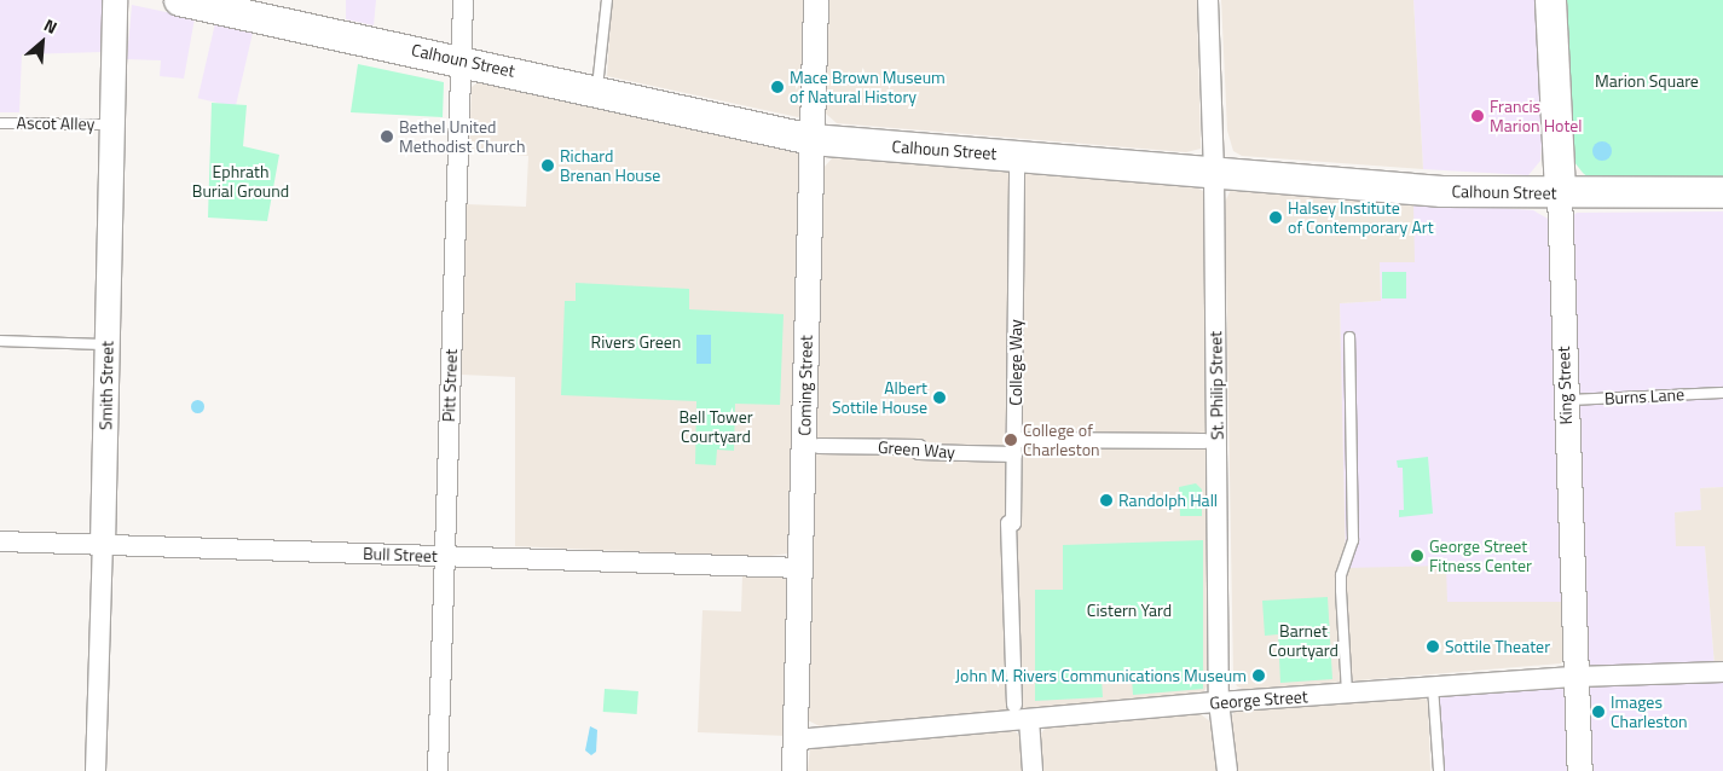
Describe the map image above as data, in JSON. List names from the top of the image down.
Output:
{
  "streets": {
    "main road": ["Calhoun Street", "King Street"],
    "street": [
      "College Way",
      "Smith Street",
      "Pitt Street",
      "Coming Street",
      "St. Philip Street",
      "Green Way",
      "Bull Street",
      "George Street"
    ],
    "lane": ["Ascot Alley", "Burns Lane"]
  },
  "crossings": [
    ["Calhoun Street", "College Way"],
    ["Calhoun Street", "Pitt Street"],
    ["Calhoun Street", "Coming Street"],
    ["Calhoun Street", "St. Philip Street"],
    ["Calhoun Street", "King Street"],
    ["Ascot Alley", "Smith Street"],
    ["College Way", "Green Way"],
    ["Smith Street", "Bull Street"],
    ["Pitt Street", "Bull Street"],
    ["Coming Street", "Bull Street"],
    ["Coming Street", "George Street"],
    ["St. Philip Street", "George Street"],
    ["King Street", "Burns Lane"],
    ["King Street", "George Street"]
  ],
  "parks": [
    "Marion Square",
    "Ephrath Burial Ground",
    "Rivers Green",
    "Bell Tower Courtyard",
    "Cistern Yard",
    "Barnet Courtyard"
  ],
  "places": [
    "Mace Brown Museum of Natural History",
    "Francis Marion Hotel",
    "Bethel United Methodist Church",
    "Richard Brenan House",
    "Halsey Institute of Contemporary Art",
    "Albert Sottile House",
    "College of Charleston",
    "Randolph Hall",
    "George Street Fitness Center",
    "Sottile Theater",
    "John M. Rivers Communications Museum",
    "Images Charleston"
  ],
  "north": "top right"
}
